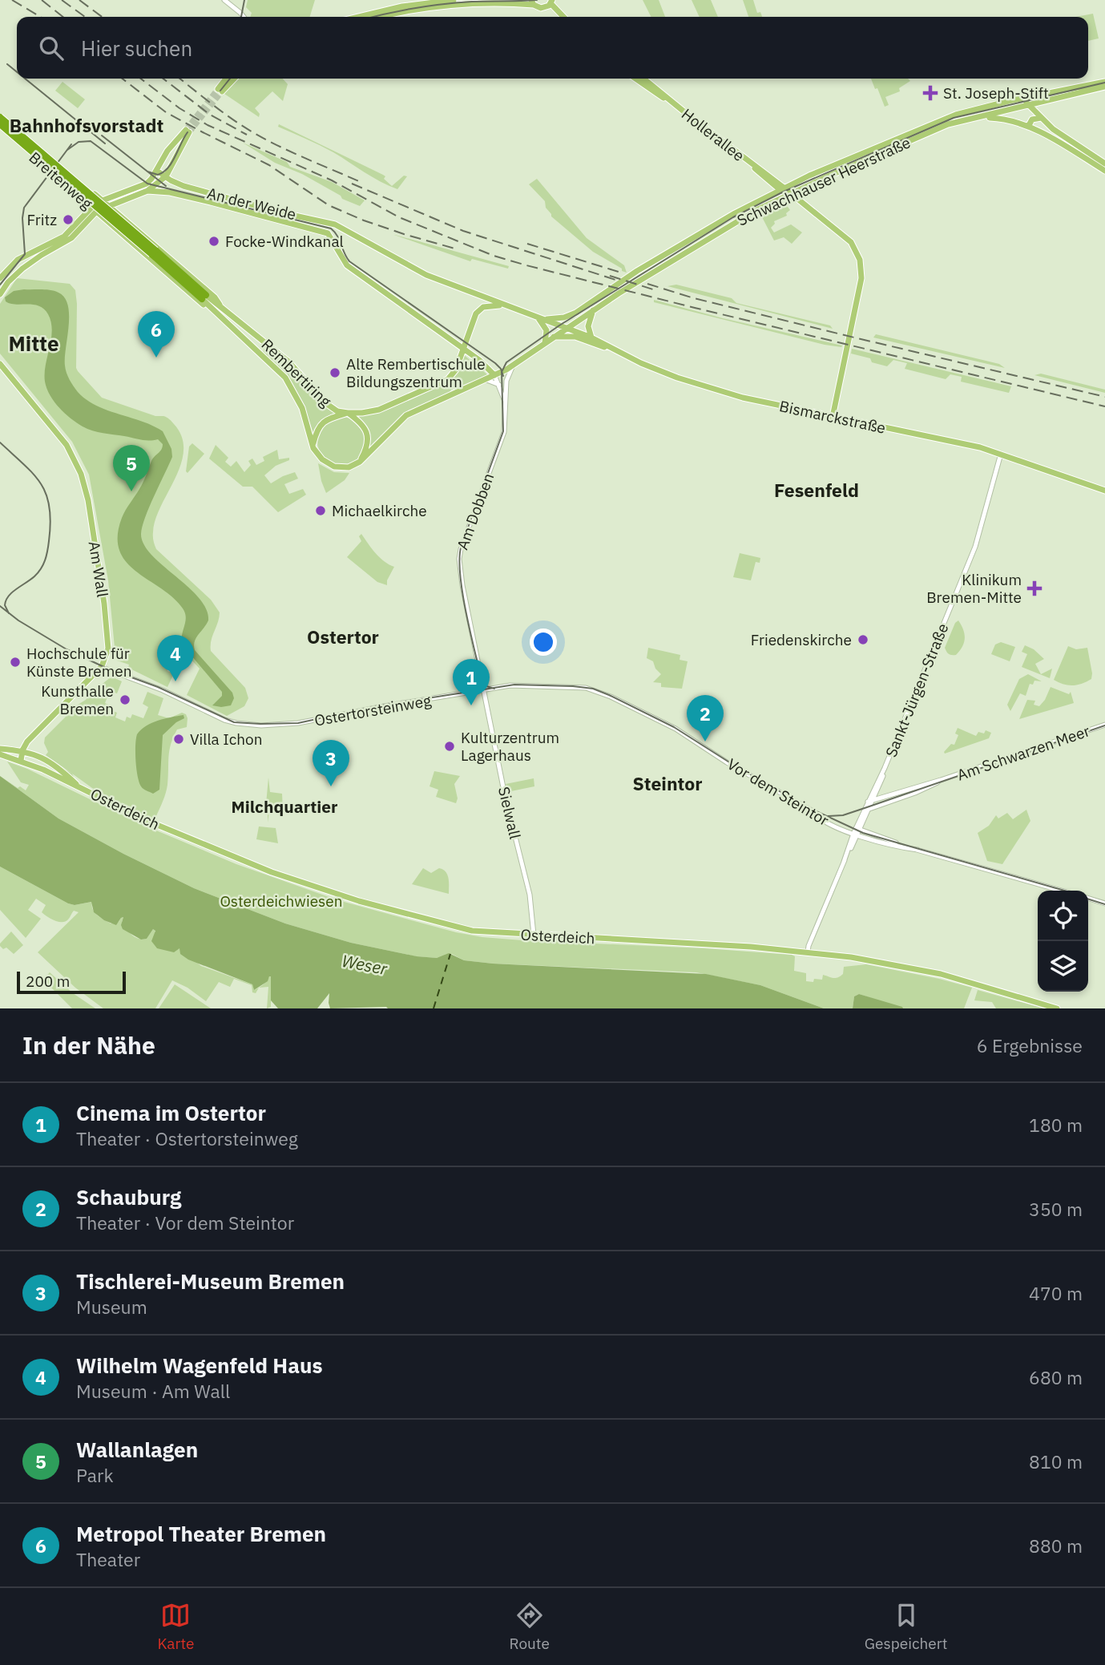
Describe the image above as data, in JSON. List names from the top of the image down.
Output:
{
  "streets": {
    "main road": [
      "Hollerallee",
      "Schwachhauser Heerstraße",
      "An der Weide",
      "Rembertiring",
      "Bismarckstraße",
      "Am Dobben",
      "Am Wall",
      "Osterdeich"
    ],
    "street": [
      "Sankt-Jürgen-Straße",
      "Ostertorsteinweg",
      "Am Schwarzen Meer",
      "Vor dem Steintor",
      "Sielwall"
    ]
  },
  "crossings": [
    ["Hollerallee", "Schwachhauser Heerstraße"],
    ["Hollerallee", "Bismarckstraße"],
    ["Schwachhauser Heerstraße", "An der Weide"],
    ["Schwachhauser Heerstraße", "Bismarckstraße"],
    ["Schwachhauser Heerstraße", "Am Dobben"],
    ["An der Weide", "Bismarckstraße"],
    ["An der Weide", "Am Dobben"],
    ["Bismarckstraße", "Am Dobben"],
    ["Bismarckstraße", "Sankt-Jürgen-Straße"],
    ["Am Dobben", "Ostertorsteinweg"],
    ["Am Dobben", "Vor dem Steintor"],
    ["Am Dobben", "Sielwall"],
    ["Am Wall", "Ostertorsteinweg"],
    ["Sankt-Jürgen-Straße", "Am Schwarzen Meer"],
    ["Sankt-Jürgen-Straße", "Vor dem Steintor"],
    ["Ostertorsteinweg", "Vor dem Steintor"],
    ["Ostertorsteinweg", "Sielwall"],
    ["Vor dem Steintor", "Sielwall"],
    ["Osterdeich", "Sielwall"]
  ],
  "districts": [
    "Bahnhofsvorstadt",
    "Mitte",
    "Fesenfeld",
    "Ostertor",
    "Steintor",
    "Milchquartier"
  ],
  "water": ["Weser"],
  "parks": ["Osterdeichwiesen"],
  "places": {
    "health": ["St. Joseph-Stift", "Klinikum Bremen-Mitte"],
    "other": [
      "Fritz",
      "Focke-Windkanal",
      "Alte Rembertischule Bildungszentrum",
      "Michaelkirche",
      "Friedenskirche",
      "Hochschule für Künste Bremen",
      "Kunsthalle Bremen",
      "Villa Ichon",
      "Kulturzentrum Lagerhaus"
    ]
  },
  "scale_bar": "200 m",
  "page": {
    "search": "Hier suchen",
    "pins": [
      "6",
      "5",
      "4",
      "1",
      "2",
      "3"
    ],
    "scale": "200 m",
    "heading": ["In der Nähe", "6 Ergebnisse"],
    "list": [
      {
        "mark": "1",
        "name": "Cinema im Ostertor",
        "note": "Theater · Ostertorsteinweg",
        "value": "180 m"
      },
      {
        "mark": "2",
        "name": "Schauburg",
        "note": "Theater · Vor dem Steintor",
        "value": "350 m"
      },
      {
        "mark": "3",
        "name": "Tischlerei-Museum Bremen",
        "note": "Museum",
        "value": "470 m"
      },
      {
        "mark": "4",
        "name": "Wilhelm Wagenfeld Haus",
        "note": "Museum · Am Wall",
        "value": "680 m"
      },
      {
        "mark": "5",
        "name": "Wallanlagen",
        "note": "Park",
        "value": "810 m"
      },
      {
        "mark": "6",
        "name": "Metropol Theater Bremen",
        "note": "Theater",
        "value": "880 m"
      }
    ],
    "nav": ["Karte", "Route", "Gespeichert"]
  }
}
